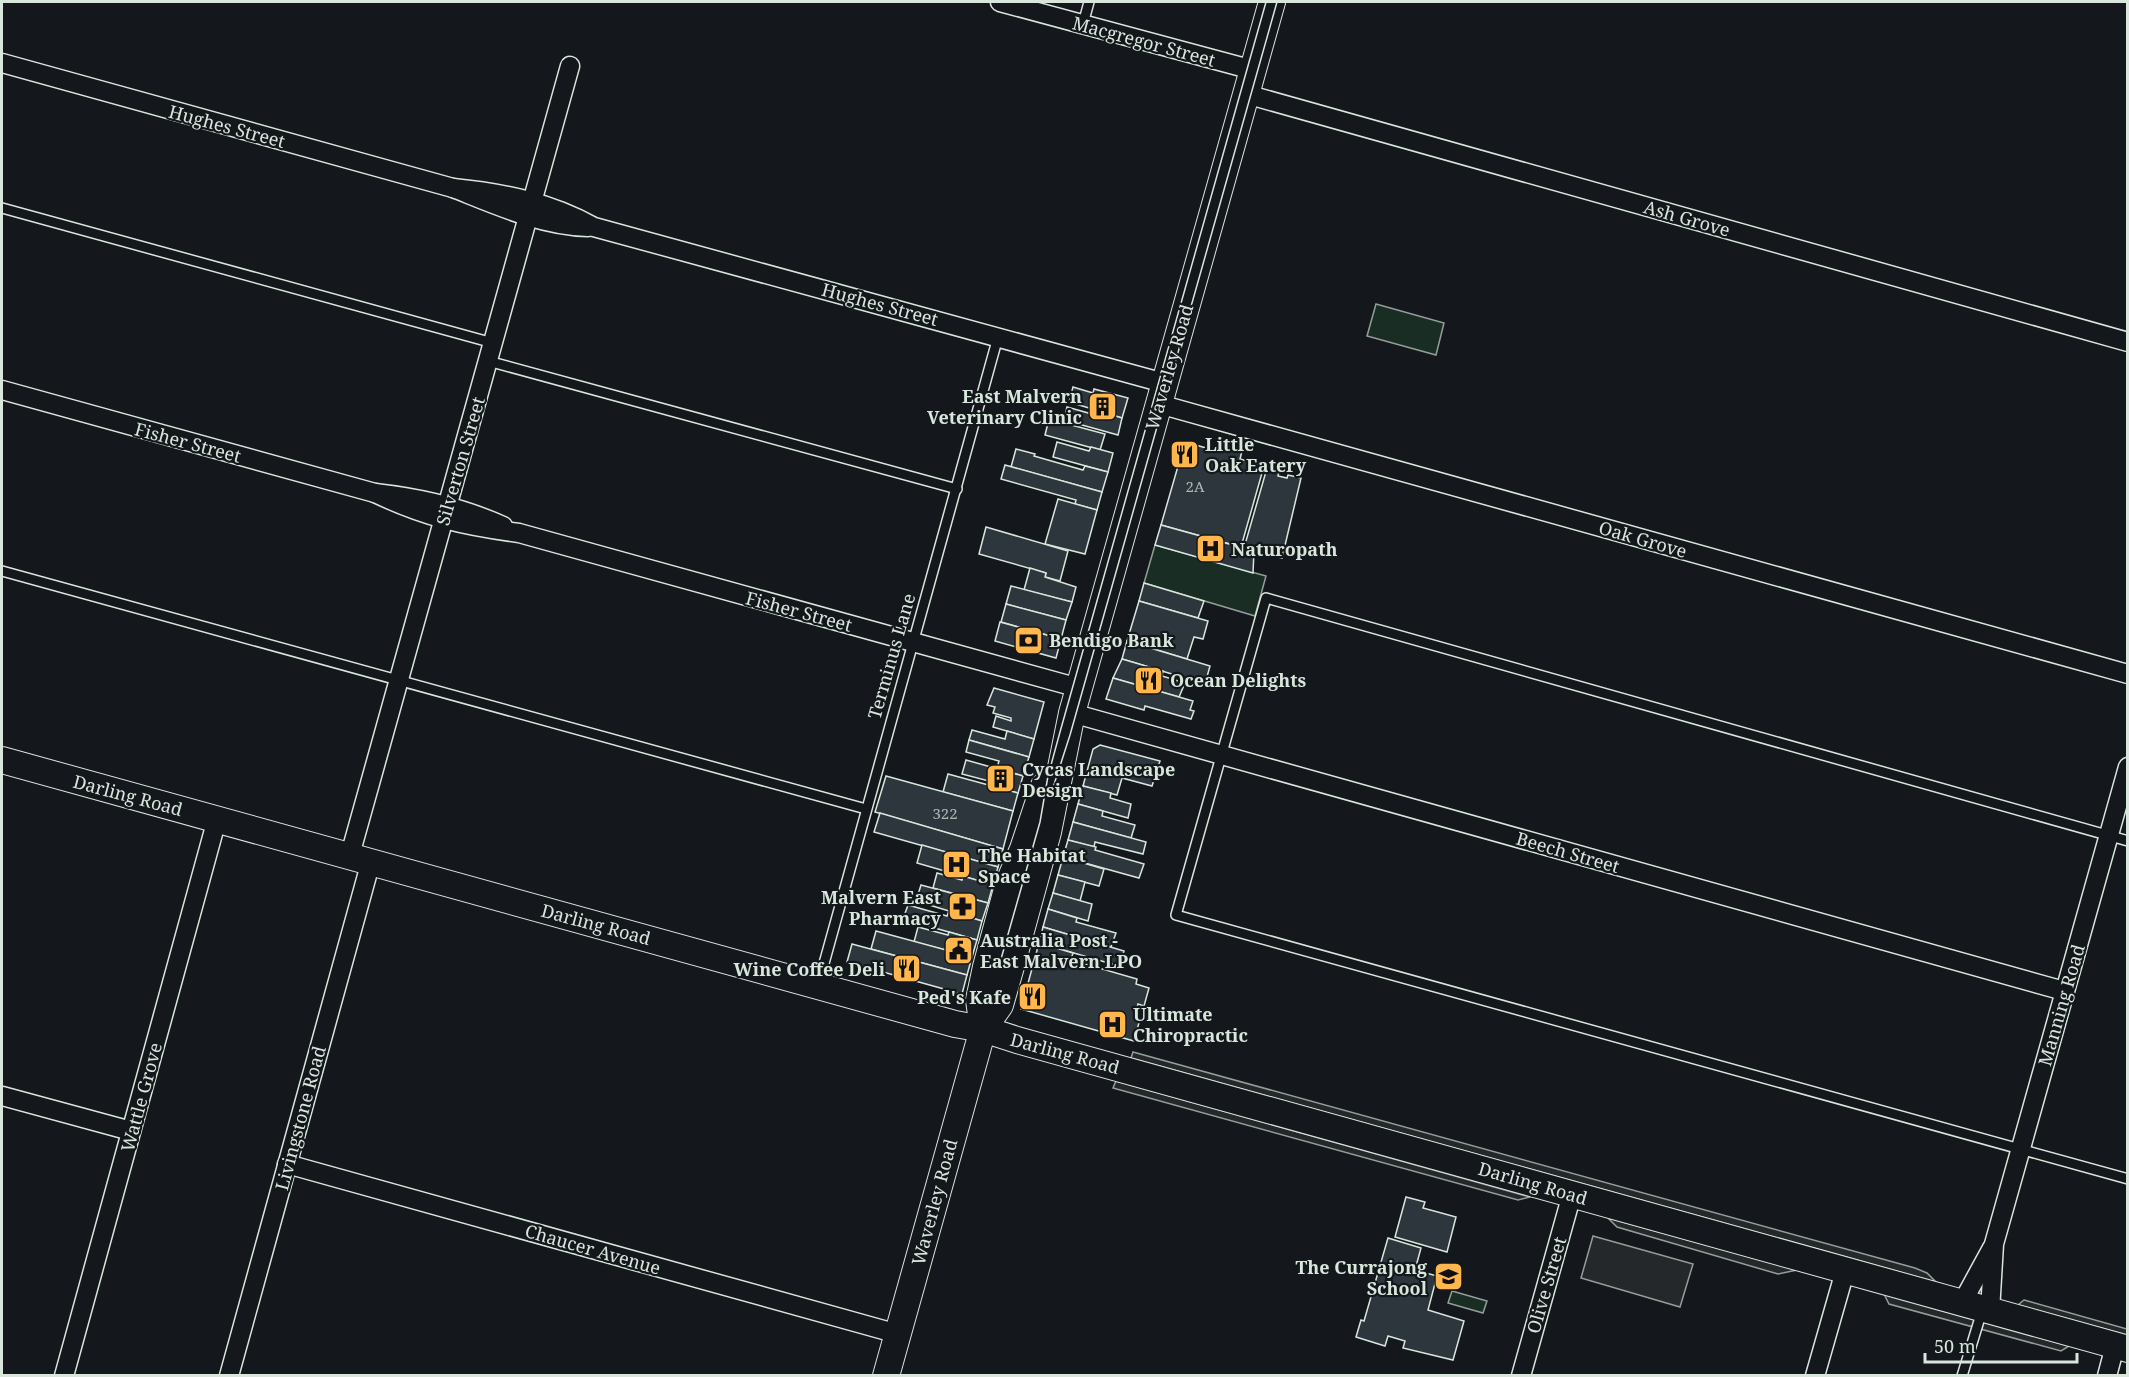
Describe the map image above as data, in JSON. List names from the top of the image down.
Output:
{
  "streets": {
    "street": [
      "Macgregor Street",
      "Hughes Street",
      "Ash Grove",
      "Waverley Road",
      "Fisher Street",
      "Silverton Street",
      "Oak Grove",
      "Darling Road",
      "Beech Street",
      "Manning Road",
      "Wattle Grove",
      "Livingstone Road",
      "Chaucer Avenue",
      "Olive Street"
    ],
    "lane": ["Terminus Lane"]
  },
  "crossings": [
    ["Macgregor Street", "Ash Grove"],
    ["Macgregor Street", "Waverley Road"],
    ["Hughes Street", "Waverley Road"],
    ["Hughes Street", "Silverton Street"],
    ["Hughes Street", "Oak Grove"],
    ["Hughes Street", "Terminus Lane"],
    ["Ash Grove", "Waverley Road"],
    ["Waverley Road", "Fisher Street"],
    ["Waverley Road", "Oak Grove"],
    ["Waverley Road", "Darling Road"],
    ["Waverley Road", "Beech Street"],
    ["Waverley Road", "Chaucer Avenue"],
    ["Fisher Street", "Silverton Street"],
    ["Fisher Street", "Terminus Lane"],
    ["Silverton Street", "Darling Road"],
    ["Silverton Street", "Livingstone Road"],
    ["Terminus Lane", "Darling Road"],
    ["Darling Road", "Manning Road"],
    ["Darling Road", "Wattle Grove"],
    ["Darling Road", "Livingstone Road"],
    ["Darling Road", "Olive Street"],
    ["Beech Street", "Manning Road"],
    ["Livingstone Road", "Chaucer Avenue"]
  ],
  "places": {
    "building": ["East Malvern Veterinary Clinic", "Cycas Landscape Design"],
    "restaurant": [
      "Little Oak Eatery",
      "Ocean Delights",
      "Wine Coffee Deli",
      "Ped's Kafe"
    ],
    "hospital": ["Naturopath", "The Habitat Space", "Ultimate Chiropractic"],
    "bank": ["Bendigo Bank"],
    "pharmacy": ["Malvern East Pharmacy"],
    "public building": ["Australia Post - East Malvern LPO"],
    "school or university": ["The Currajong School"]
  },
  "house_numbers": ["2A", "322"],
  "scale_bar": "50 m"
}
